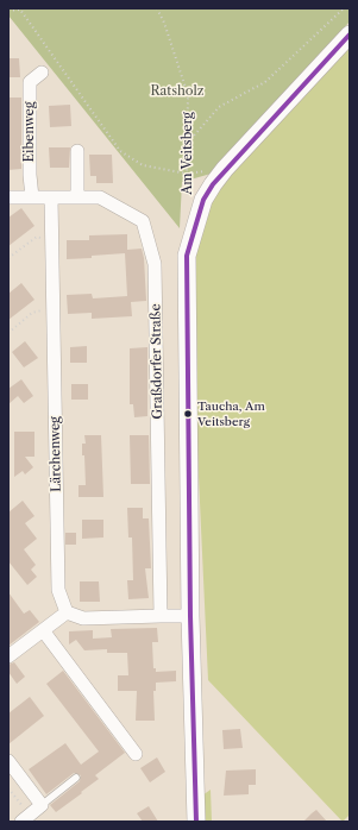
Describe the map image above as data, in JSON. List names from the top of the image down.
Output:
{
  "streets": {
    "street": ["Eibenweg", "Graßdorfer Straße", "Lärchenweg"],
    "path": ["Am Veitsberg"]
  },
  "crossings": [
    ["Eibenweg", "Graßdorfer Straße"],
    ["Graßdorfer Straße", "Lärchenweg"]
  ],
  "parks": ["Ratsholz"],
  "places": ["Taucha, Am Veitsberg"]
}
